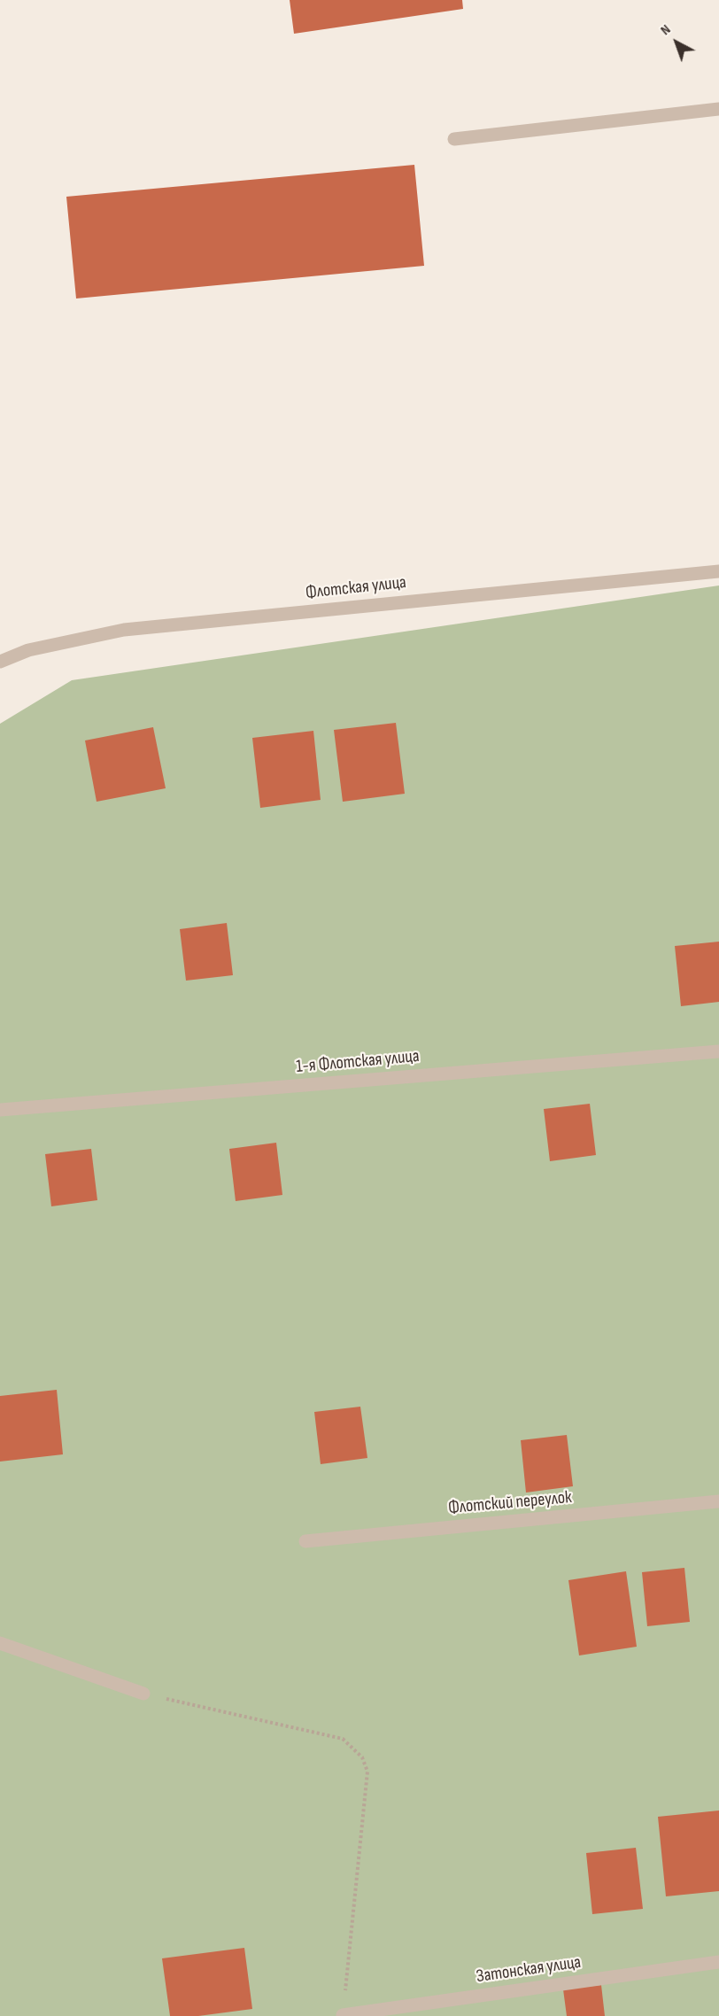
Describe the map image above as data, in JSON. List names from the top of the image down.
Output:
{
  "streets": {
    "street": [
      "Флотская улица",
      "1-я Флотская улица",
      "Флотский переулок",
      "Затонская улица"
    ]
  },
  "north": "top left"
}
